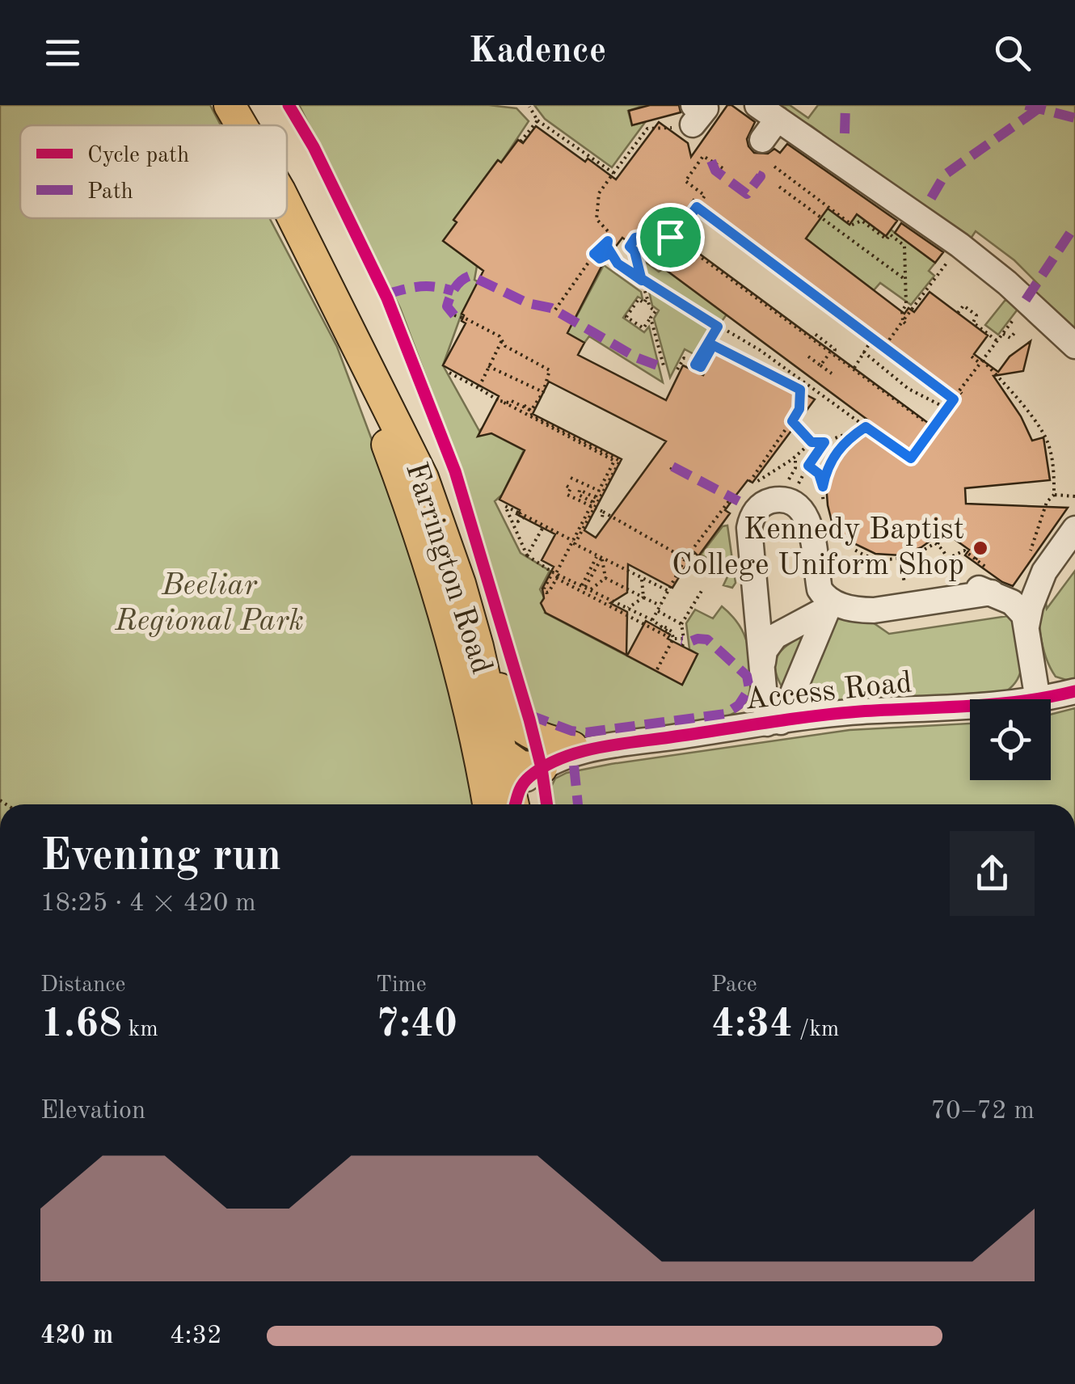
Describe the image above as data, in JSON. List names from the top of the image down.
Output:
{
  "streets": {
    "main road": ["Farrington Road"],
    "street": ["Access Road"]
  },
  "crossings": [
    ["Farrington Road", "Access Road"]
  ],
  "parks": ["Beeliar Regional Park"],
  "places": ["Kennedy Baptist College Uniform Shop"],
  "legend": ["Cycle path", "Path"],
  "page": {
    "header": "Kadence",
    "heading": ["Evening run", "18:25 · 4 × 420 m"],
    "stats": [
      ["Distance", "1.68 km"],
      ["Time", "7:40"],
      ["Pace", "4:34 /km"]
    ],
    "chart": ["Elevation", "70–72 m"],
    "list": [
      {
        "name": "420 m",
        "note": "4:32"
      }
    ]
  }
}
